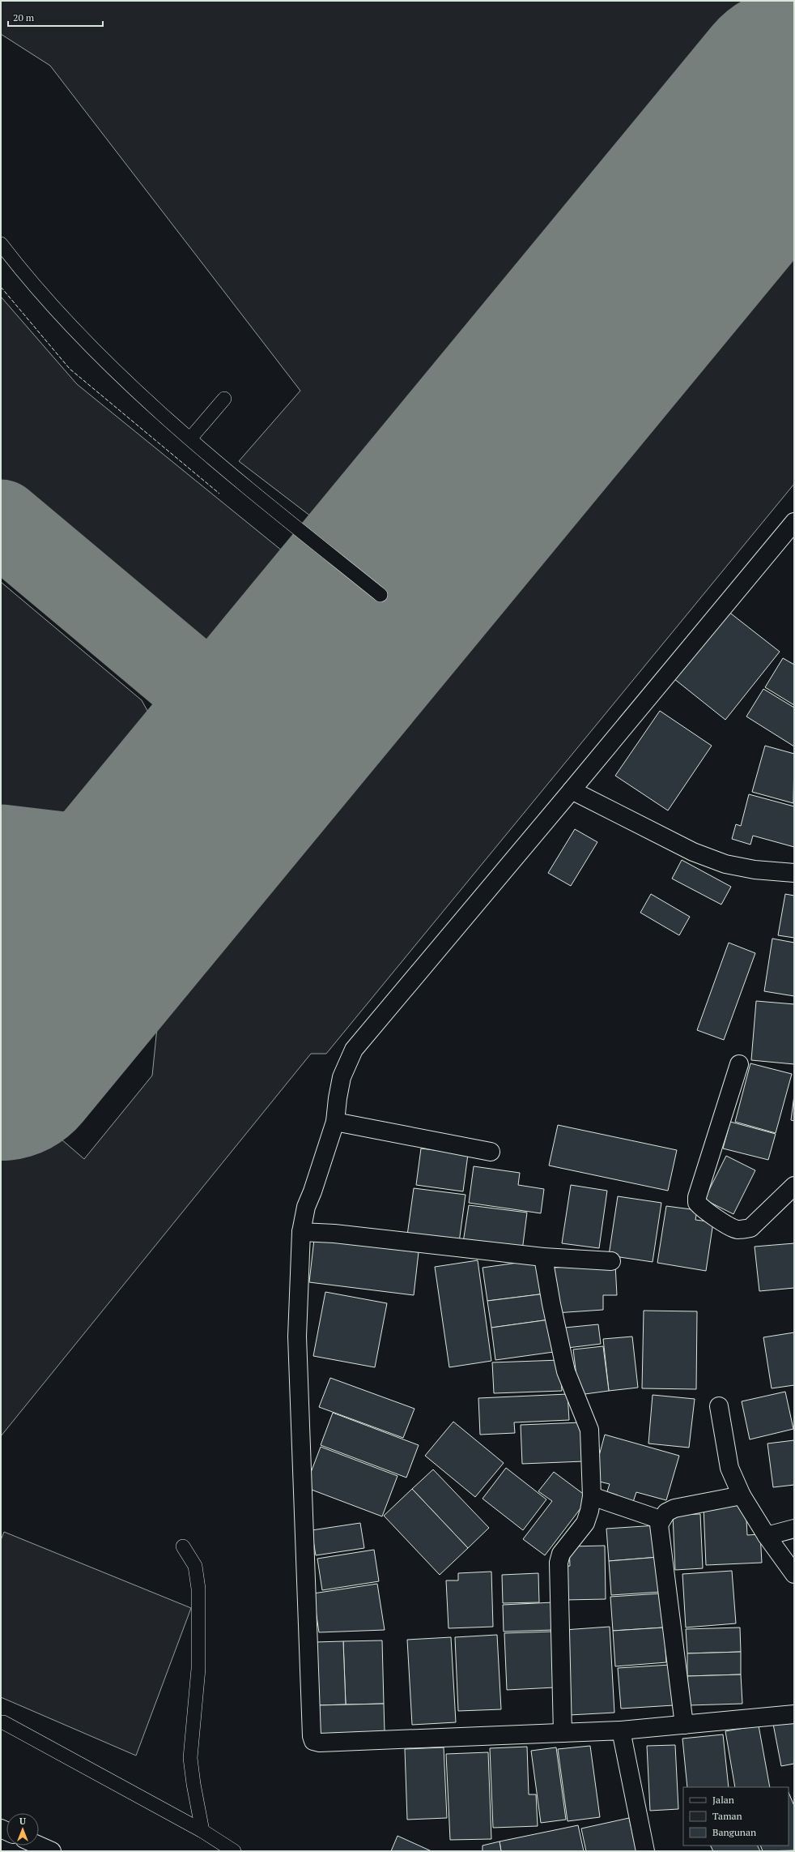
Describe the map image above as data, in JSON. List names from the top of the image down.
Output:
{
  "legend": ["Jalan", "Taman", "Bangunan"],
  "scale_bar": "20 m",
  "north": "top"
}
